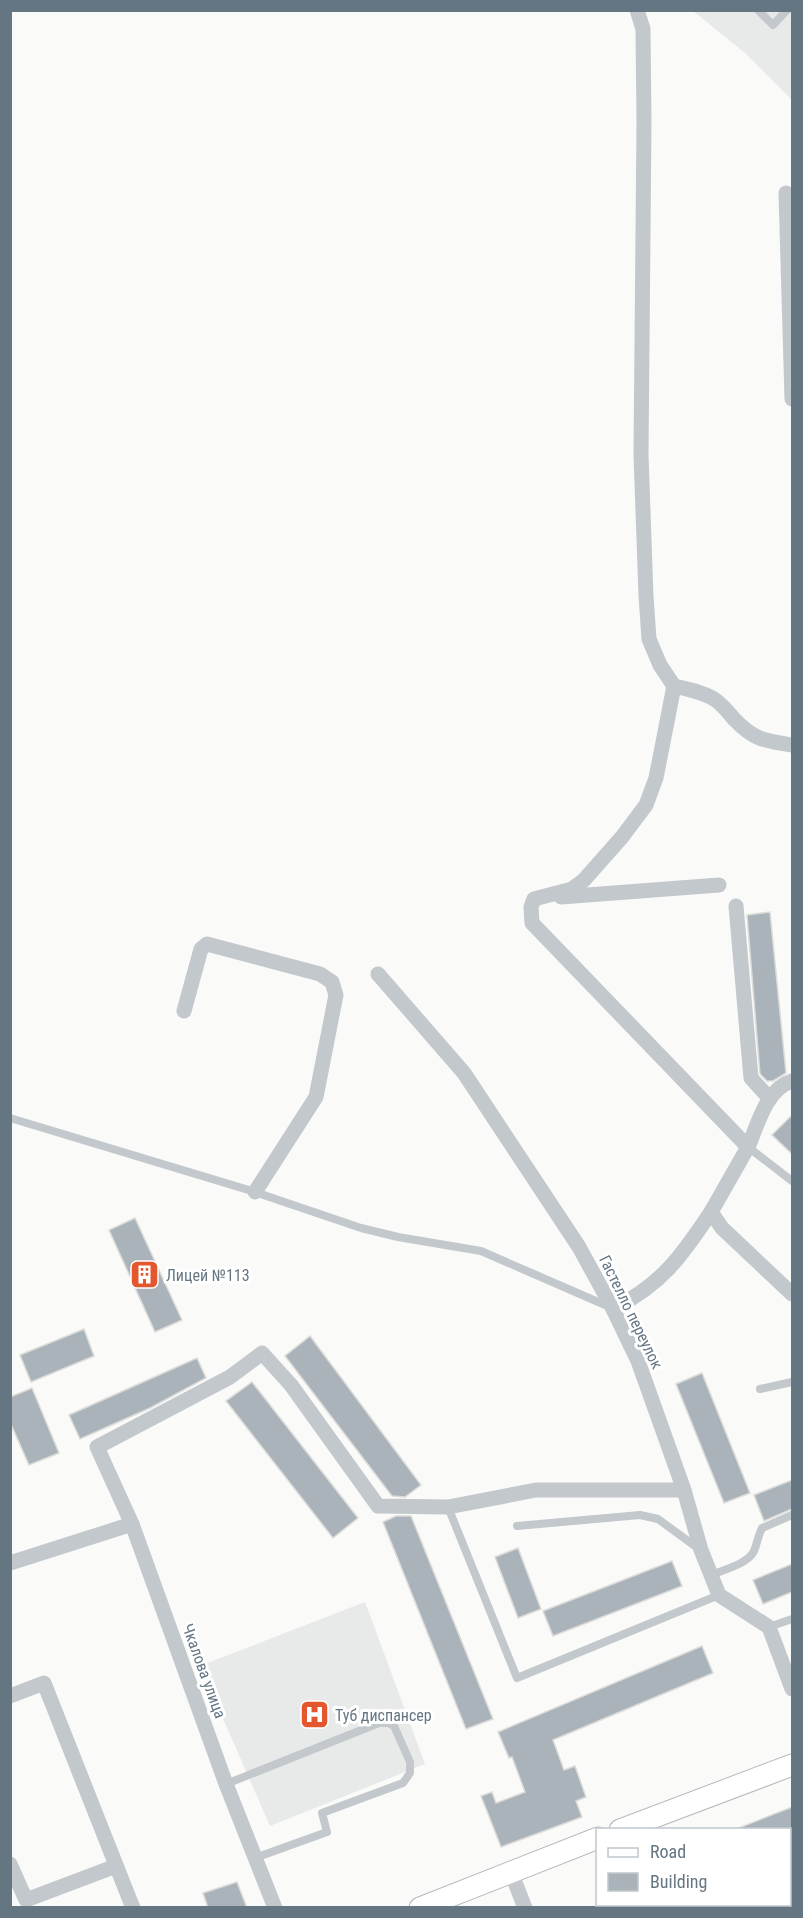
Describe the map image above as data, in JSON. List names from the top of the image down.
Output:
{
  "streets": {
    "street": ["Гастелло переулок", "Чкалова улица"]
  },
  "places": {
    "building": ["Лицей №113"],
    "hospital": ["Туб диспансер"]
  },
  "legend": ["Road", "Building"]
}
